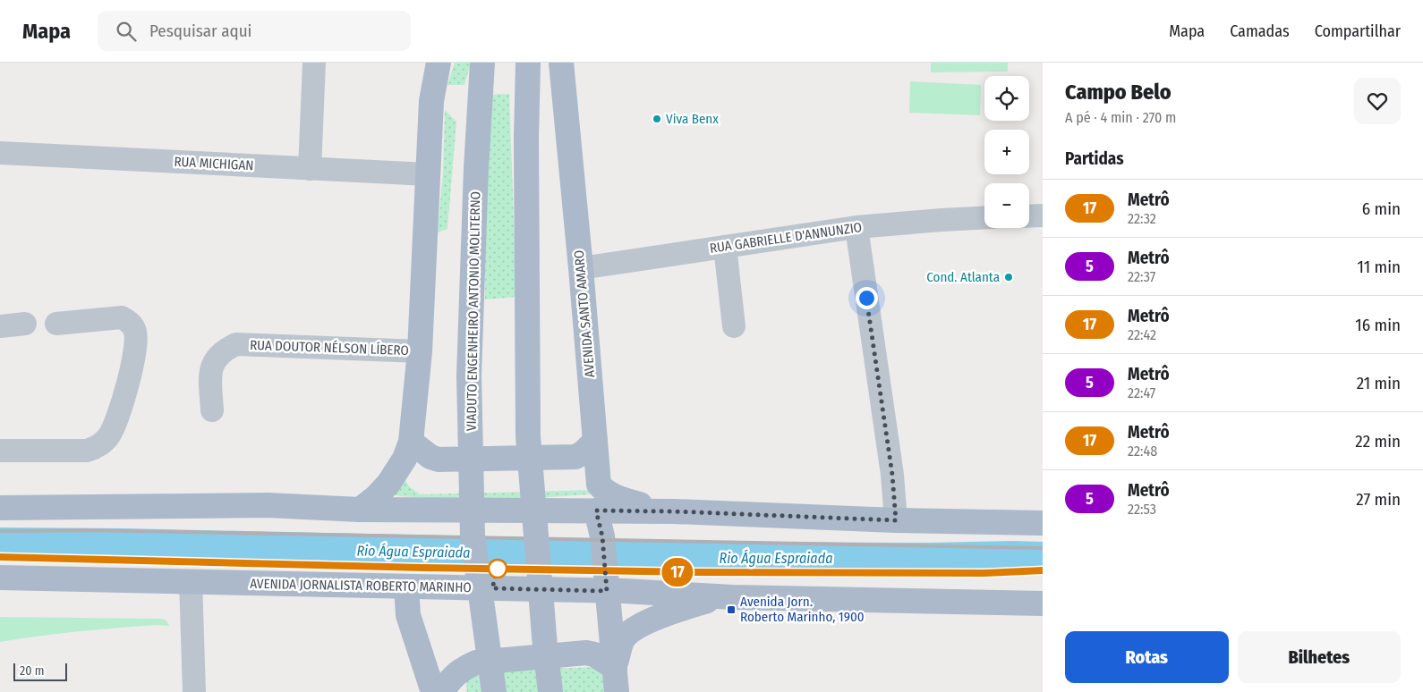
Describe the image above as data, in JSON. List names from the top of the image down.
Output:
{
  "streets": {
    "main road": ["VIADUTO ENGENHEIRO ANTONIO MOLITERNO", "AVENIDA SANTO AMARO", "AVENIDA JORNALISTA ROBERTO MARINHO"],
    "street": ["RUA MICHIGAN", "RUA GABRIELLE D'ANNUNZIO", "RUA DOUTOR NÉLSON LÍBERO"]
  },
  "crossings": [
    ["RUA GABRIELLE D'ANNUNZIO", "AVENIDA SANTO AMARO"]
  ],
  "water": ["Rio Água Espraiada"],
  "places": {
    "other": ["Viva Benx", "Cond. Atlanta"],
    "transit": ["Avenida Jorn. Roberto Marinho, 1900"]
  },
  "lines": ["metro line 17"],
  "scale_bar": "20 m",
  "page": {
    "header": "Mapa",
    "search": "Pesquisar aqui",
    "nav": ["Mapa", "Camadas", "Compartilhar"],
    "on_map": "17",
    "heading": [
      ["Campo Belo", "A pé · 4 min · 270 m"],
      "Partidas"
    ],
    "map_buttons": ["+", "−"],
    "list": [
      {
        "mark": "17",
        "name": "Metrô",
        "note": "22:32",
        "value": "6 min"
      },
      {
        "mark": "5",
        "name": "Metrô",
        "note": "22:37",
        "value": "11 min"
      },
      {
        "mark": "17",
        "name": "Metrô",
        "note": "22:42",
        "value": "16 min"
      },
      {
        "mark": "5",
        "name": "Metrô",
        "note": "22:47",
        "value": "21 min"
      },
      {
        "mark": "17",
        "name": "Metrô",
        "note": "22:48",
        "value": "22 min"
      },
      {
        "mark": "5",
        "name": "Metrô",
        "note": "22:53",
        "value": "27 min"
      }
    ],
    "buttons": ["Rotas", "Bilhetes"],
    "scale": "20 m"
  }
}
